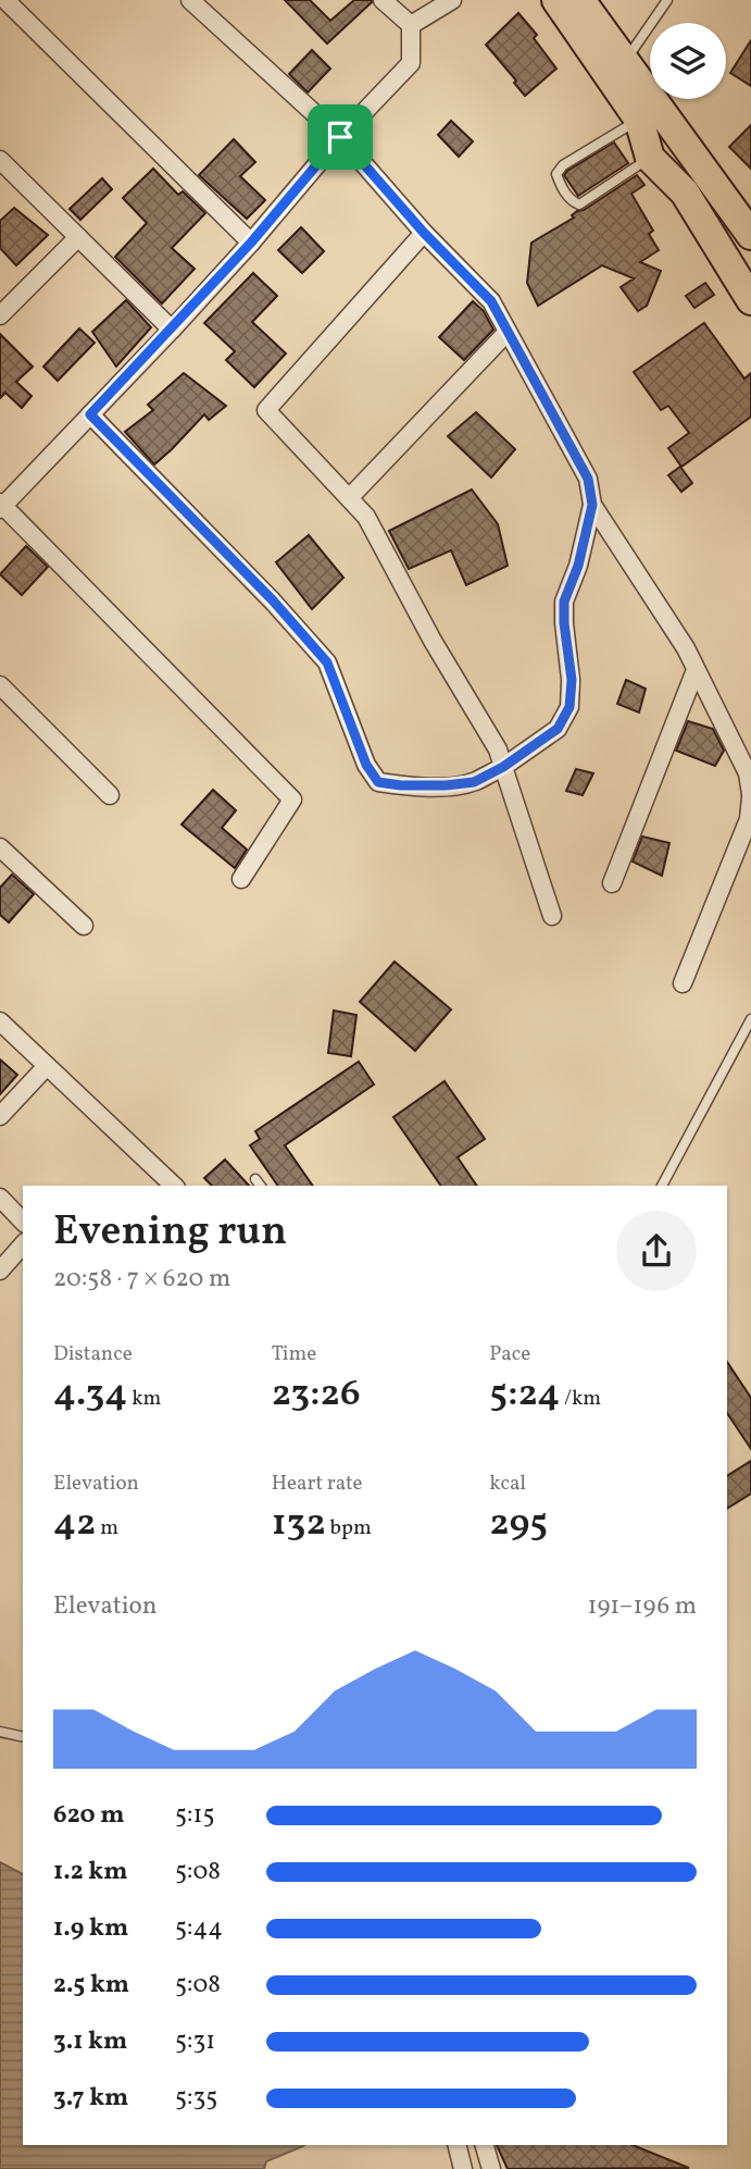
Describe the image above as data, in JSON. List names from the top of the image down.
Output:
{
  "page": {
    "heading": ["Evening run", "20:58 · 7 × 620 m"],
    "stats": [
      ["Distance", "4.34 km"],
      ["Time", "23:26"],
      ["Pace", "5:24 /km"],
      ["Elevation", "42 m"],
      ["Heart rate", "132 bpm"],
      ["kcal", "295"]
    ],
    "chart": ["Elevation", "191–196 m"],
    "list": [
      {
        "name": "620 m",
        "note": "5:15"
      },
      {
        "name": "1.2 km",
        "note": "5:08"
      },
      {
        "name": "1.9 km",
        "note": "5:44"
      },
      {
        "name": "2.5 km",
        "note": "5:08"
      },
      {
        "name": "3.1 km",
        "note": "5:31"
      },
      {
        "name": "3.7 km",
        "note": "5:35"
      }
    ]
  }
}
